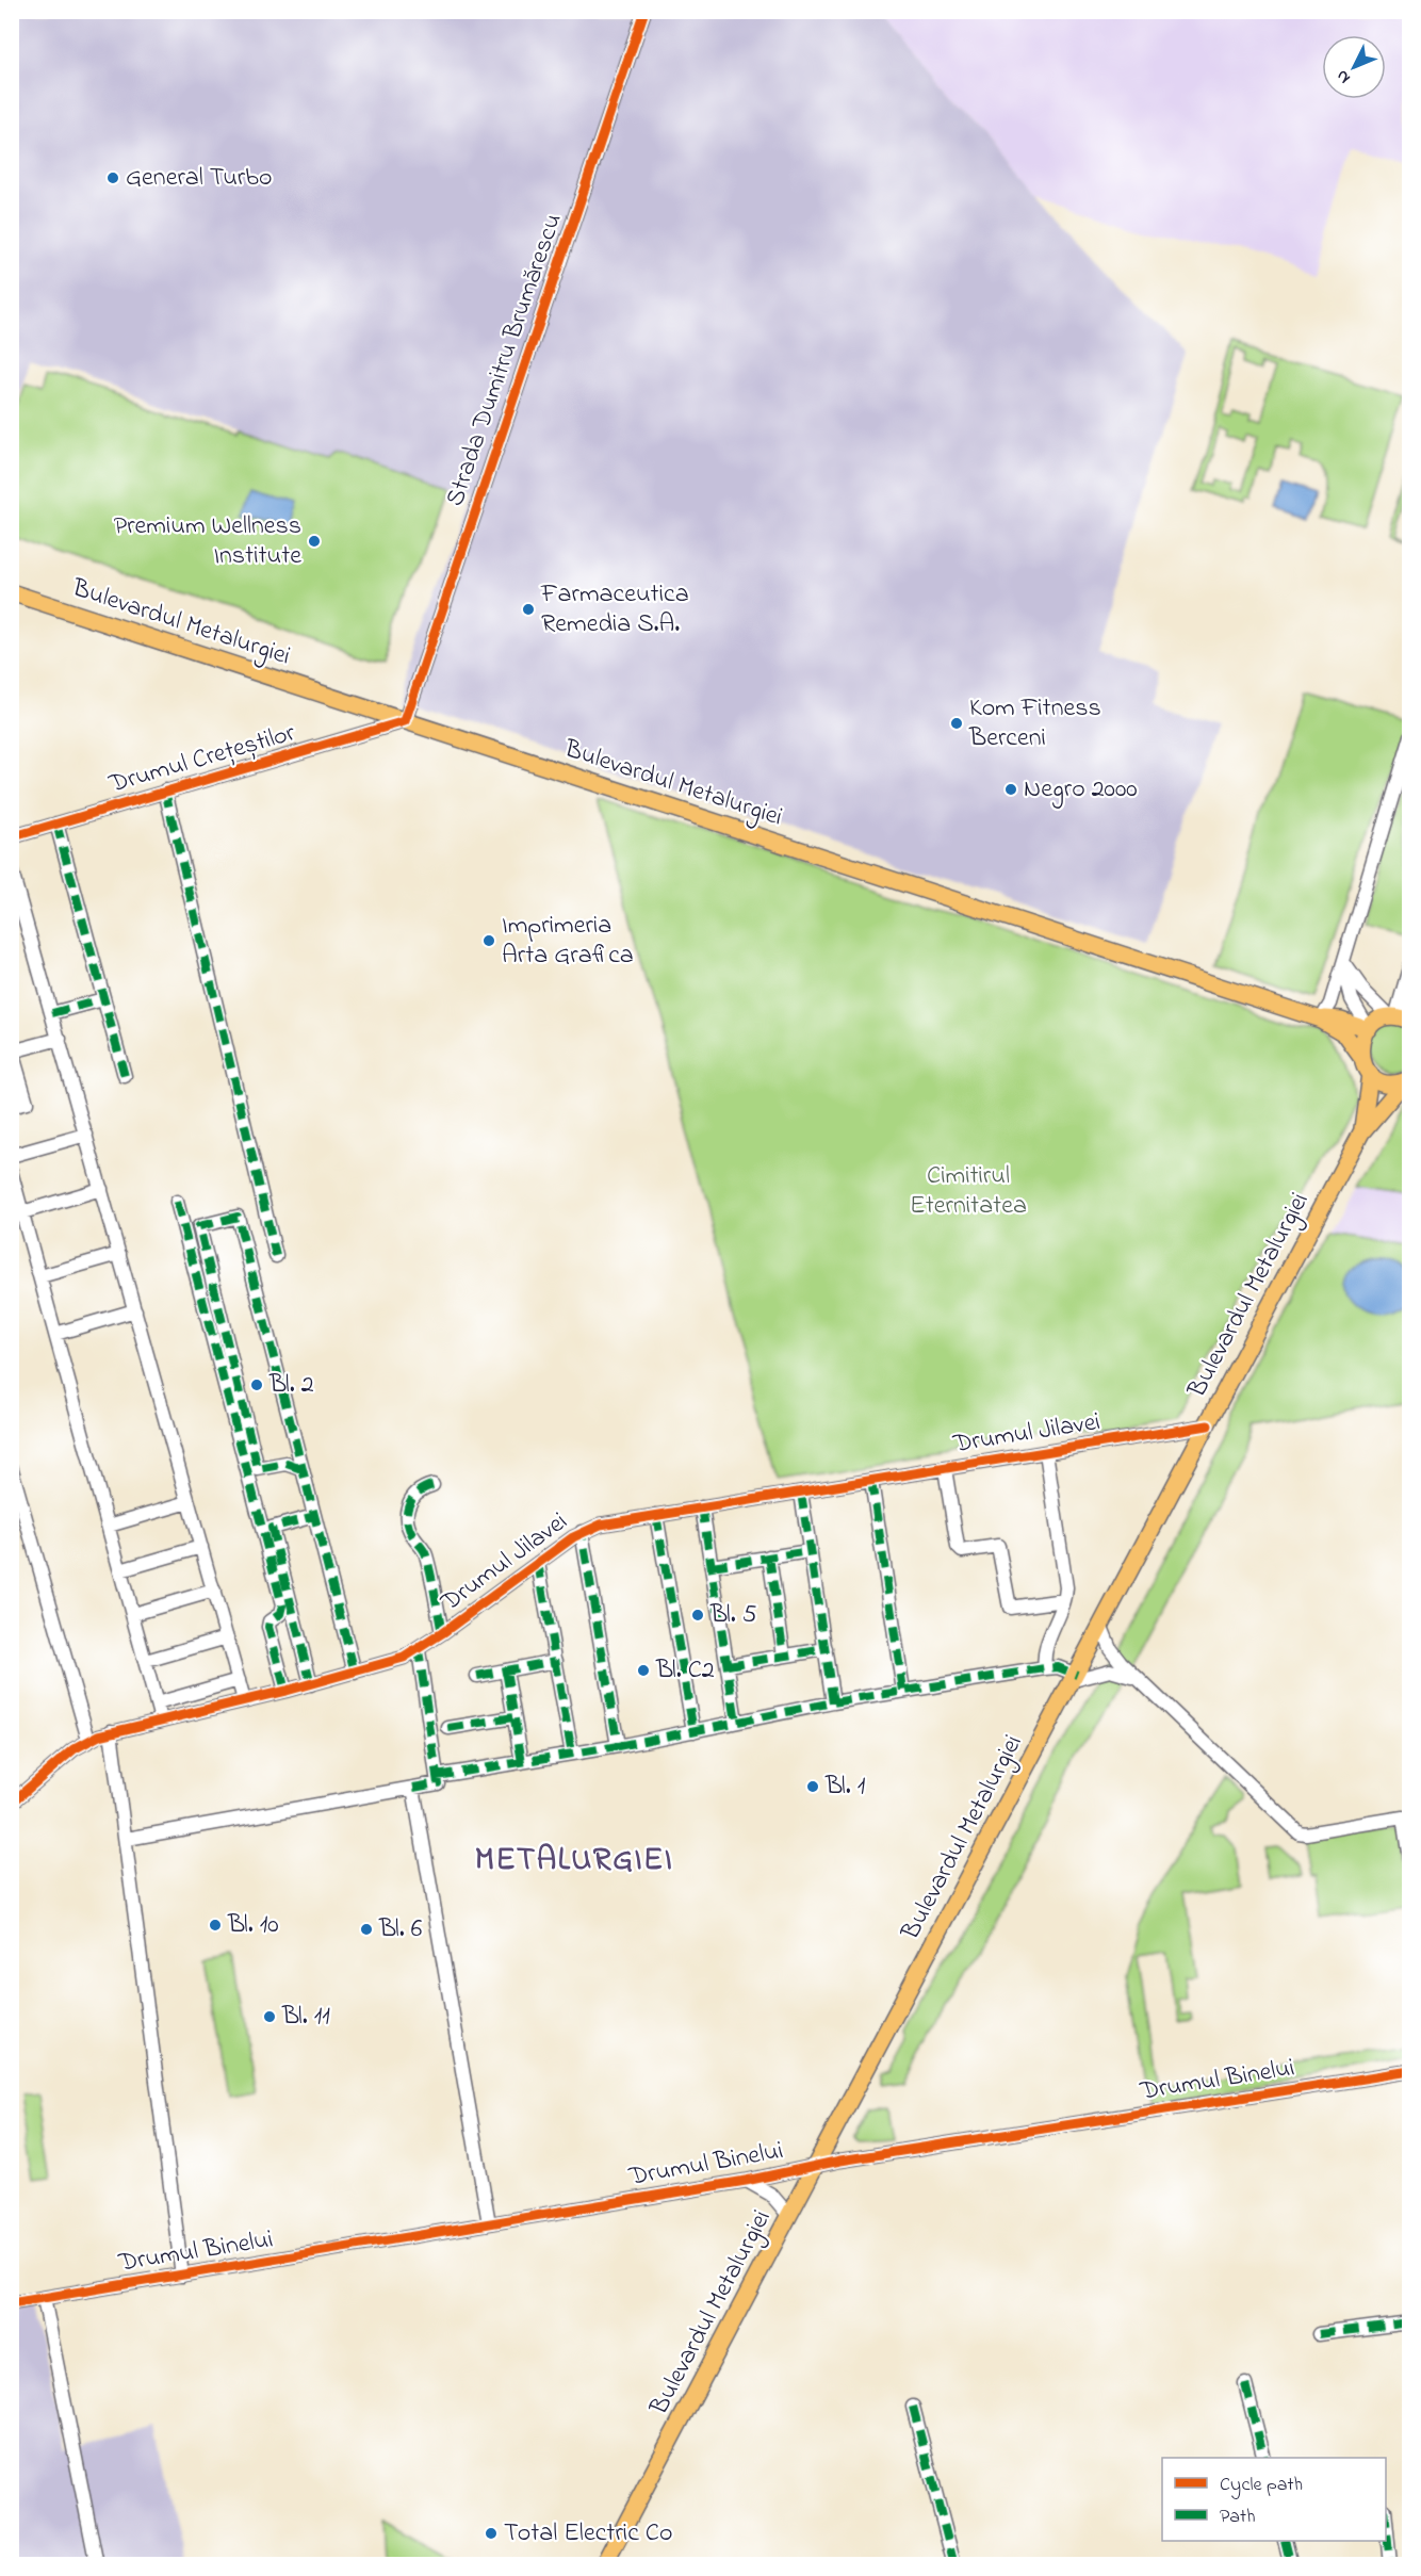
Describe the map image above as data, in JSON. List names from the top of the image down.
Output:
{
  "streets": {
    "main road": ["Bulevardul Metalurgiei"],
    "street": [
      "Strada Dumitru Brumărescu",
      "Drumul Crețeștilor",
      "Drumul Jilavei",
      "Drumul Binelui"
    ]
  },
  "crossings": [
    ["Strada Dumitru Brumărescu", "Bulevardul Metalurgiei"],
    ["Strada Dumitru Brumărescu", "Drumul Crețeștilor"],
    ["Bulevardul Metalurgiei", "Drumul Crețeștilor"],
    ["Bulevardul Metalurgiei", "Drumul Jilavei"],
    ["Bulevardul Metalurgiei", "Drumul Binelui"]
  ],
  "districts": ["METALURGIEI"],
  "parks": ["Cimitirul Eternitatea"],
  "places": [
    "General Turbo",
    "Premium Wellness Institute",
    "Farmaceutica Remedia S.A.",
    "Kom Fitness Berceni",
    "Negro 2000",
    "Imprimeria Arta Grafica",
    "Bl. 2",
    "Bl. 5",
    "Bl. C2",
    "Bl. 1",
    "Bl. 10",
    "Bl. 6",
    "Bl. 11",
    "Total Electric Co"
  ],
  "legend": ["Cycle path", "Path"],
  "north": "bottom left"
}
